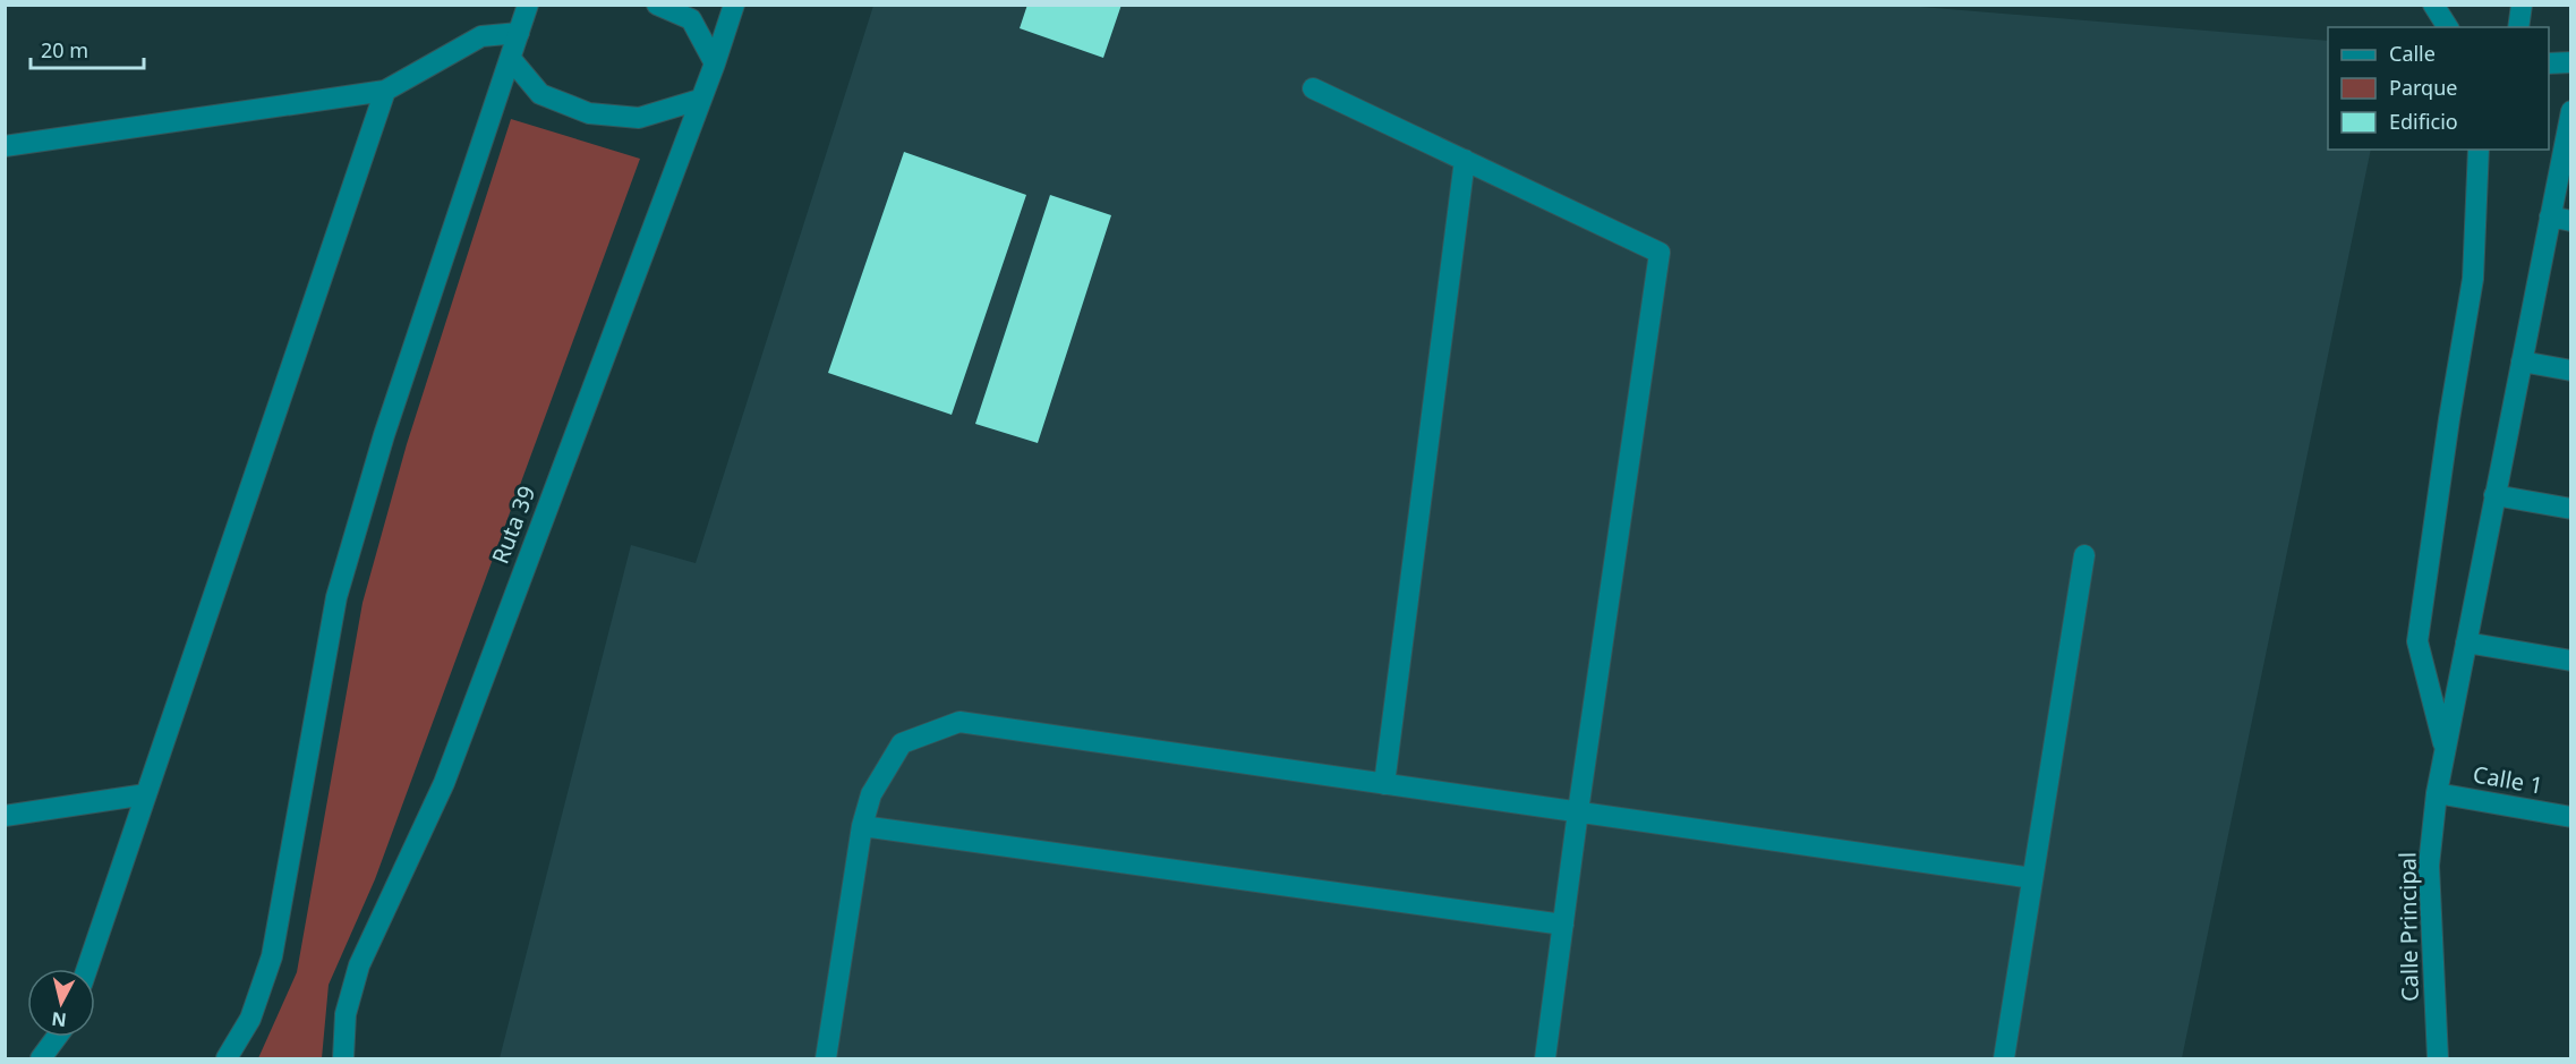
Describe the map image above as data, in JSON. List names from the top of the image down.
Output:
{
  "streets": {
    "street": ["Ruta 39", "Calle 1", "Calle Principal"]
  },
  "crossings": [
    ["Calle 1", "Calle Principal"]
  ],
  "legend": ["Calle", "Parque", "Edificio"],
  "scale_bar": "20 m",
  "north": "bottom"
}
